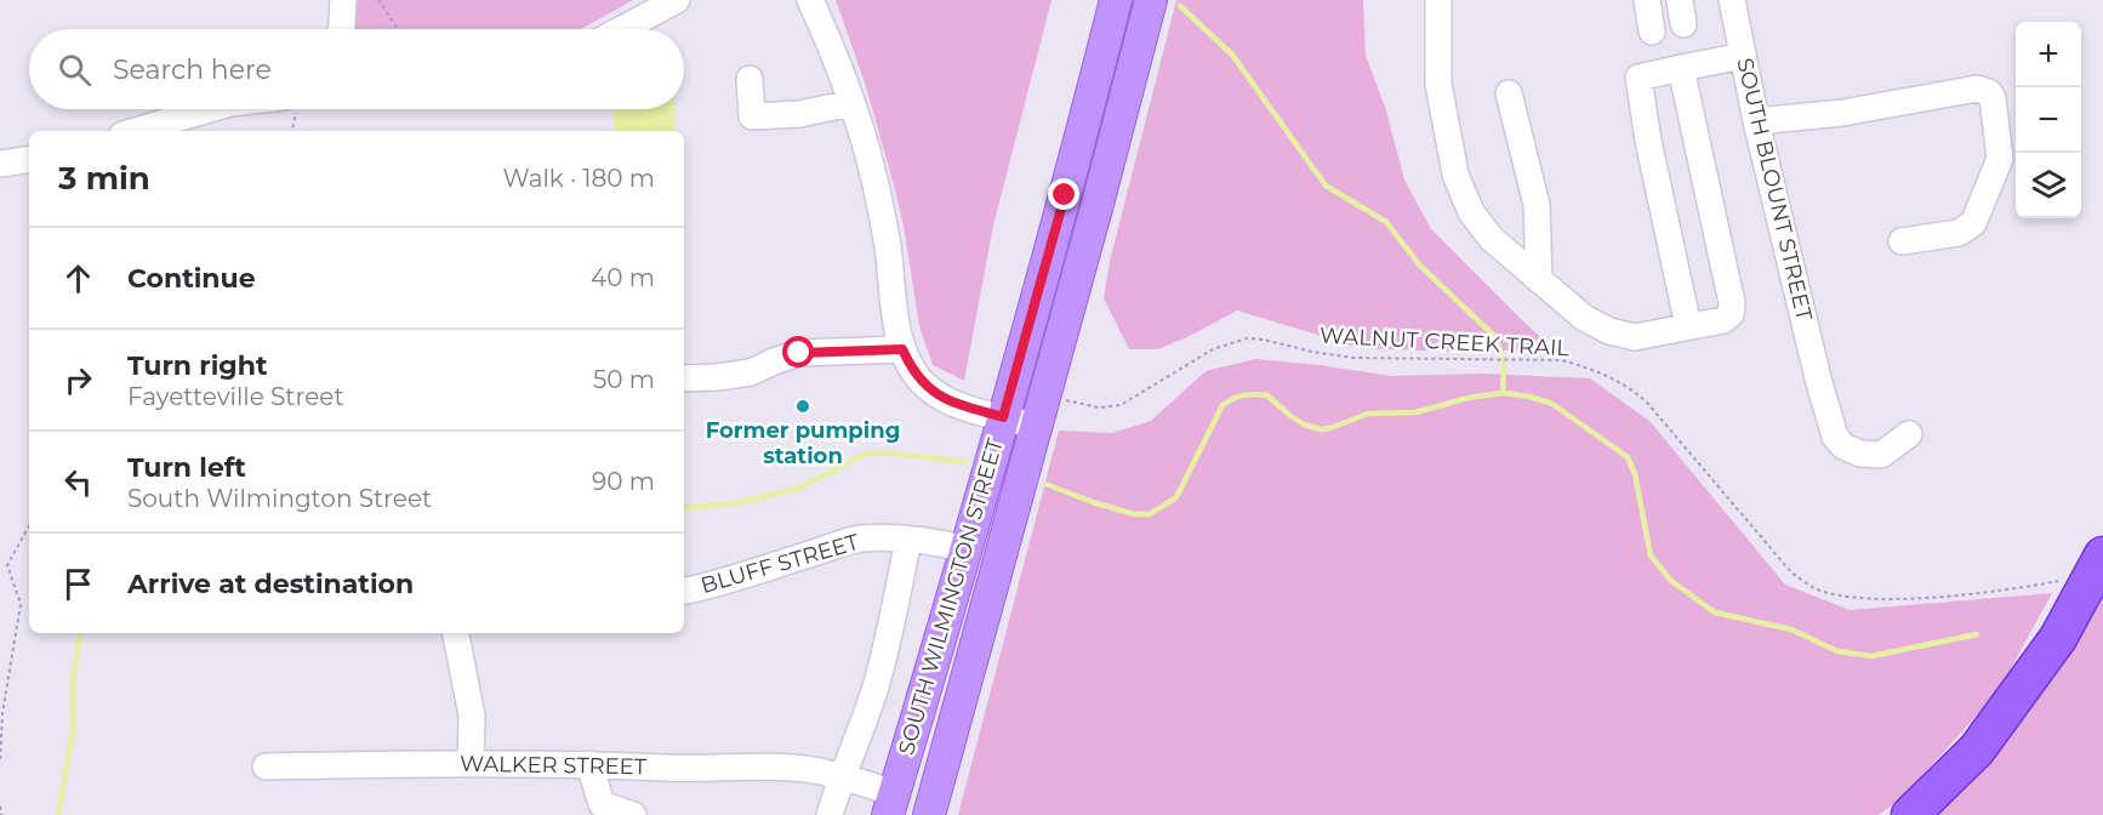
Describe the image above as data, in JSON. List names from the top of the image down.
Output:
{
  "streets": {
    "main road": ["SOUTH WILMINGTON STREET"],
    "street": ["SOUTH BLOUNT STREET", "BLUFF STREET", "WALKER STREET"],
    "path": ["WALNUT CREEK TRAIL"]
  },
  "crossings": [
    ["BLUFF STREET", "SOUTH WILMINGTON STREET"],
    ["SOUTH WILMINGTON STREET", "WALKER STREET"]
  ],
  "places": ["Former pumping station"],
  "page": {
    "map_buttons": ["+", "−"],
    "search": "Search here",
    "heading": ["3 min", "Walk · 180 m"],
    "list": [
      ["Continue", "40 m"],
      ["Turn right", "Fayetteville Street", "50 m"],
      ["Turn left", "South Wilmington Street", "90 m"],
      "Arrive at destination"
    ]
  }
}
